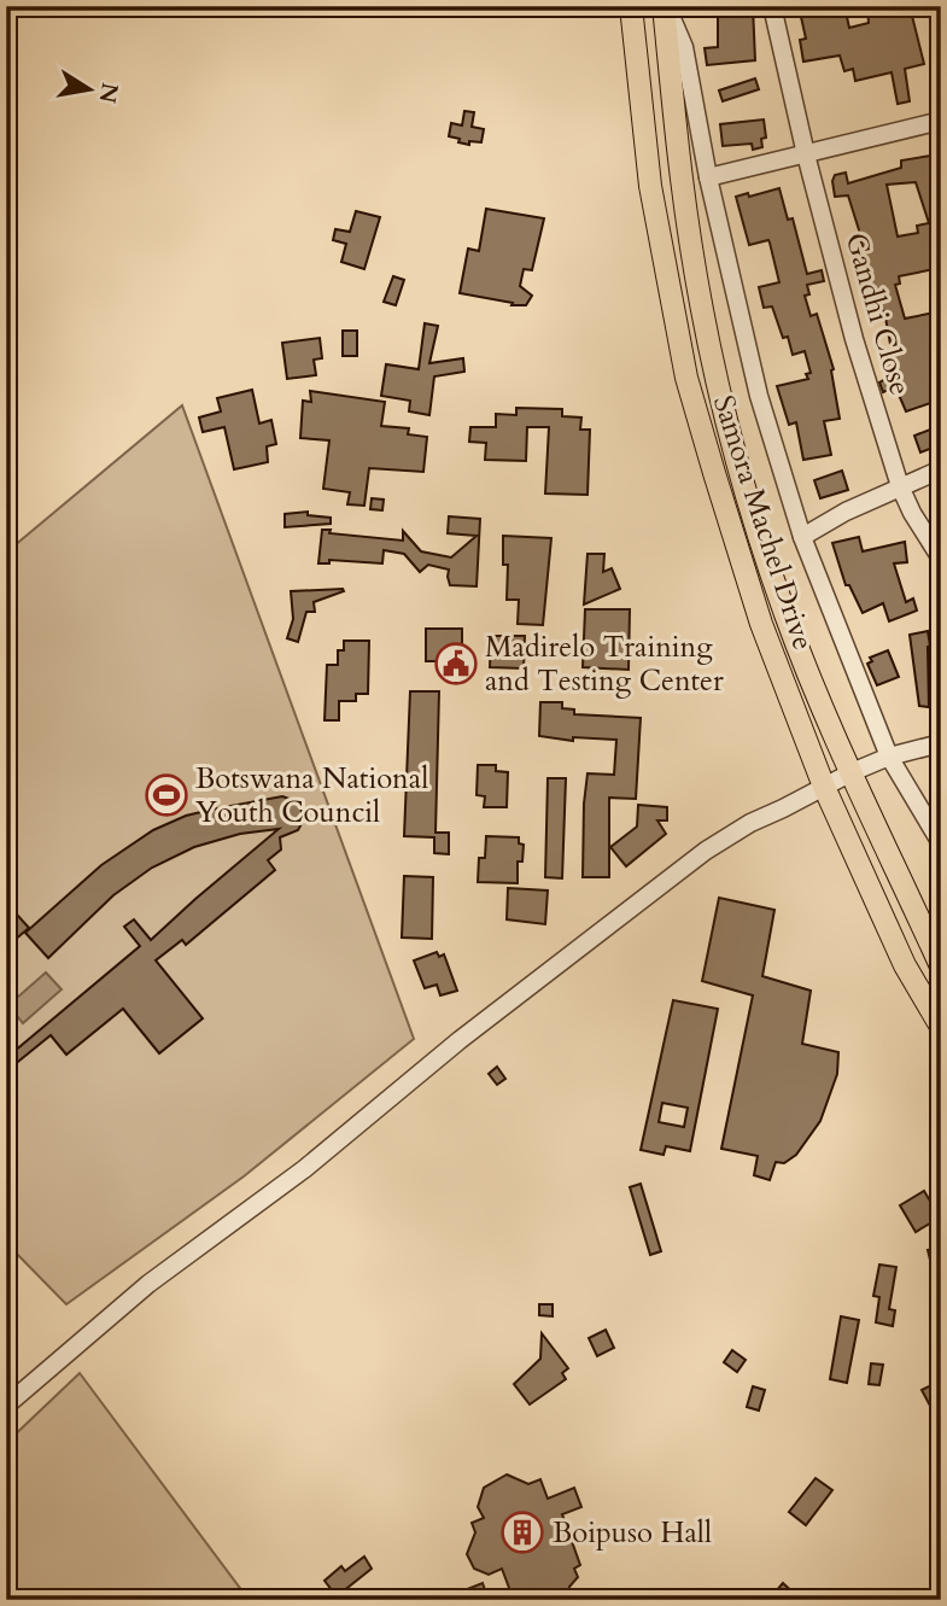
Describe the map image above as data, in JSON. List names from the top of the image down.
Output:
{
  "streets": {
    "main road": ["Samora Machel Drive"],
    "street": ["Gandhi Close"]
  },
  "places": {
    "public building": ["Madirelo Training and Testing Center"],
    "sports": ["Botswana National Youth Council"],
    "building": ["Boipuso Hall"]
  },
  "north": "right"
}
